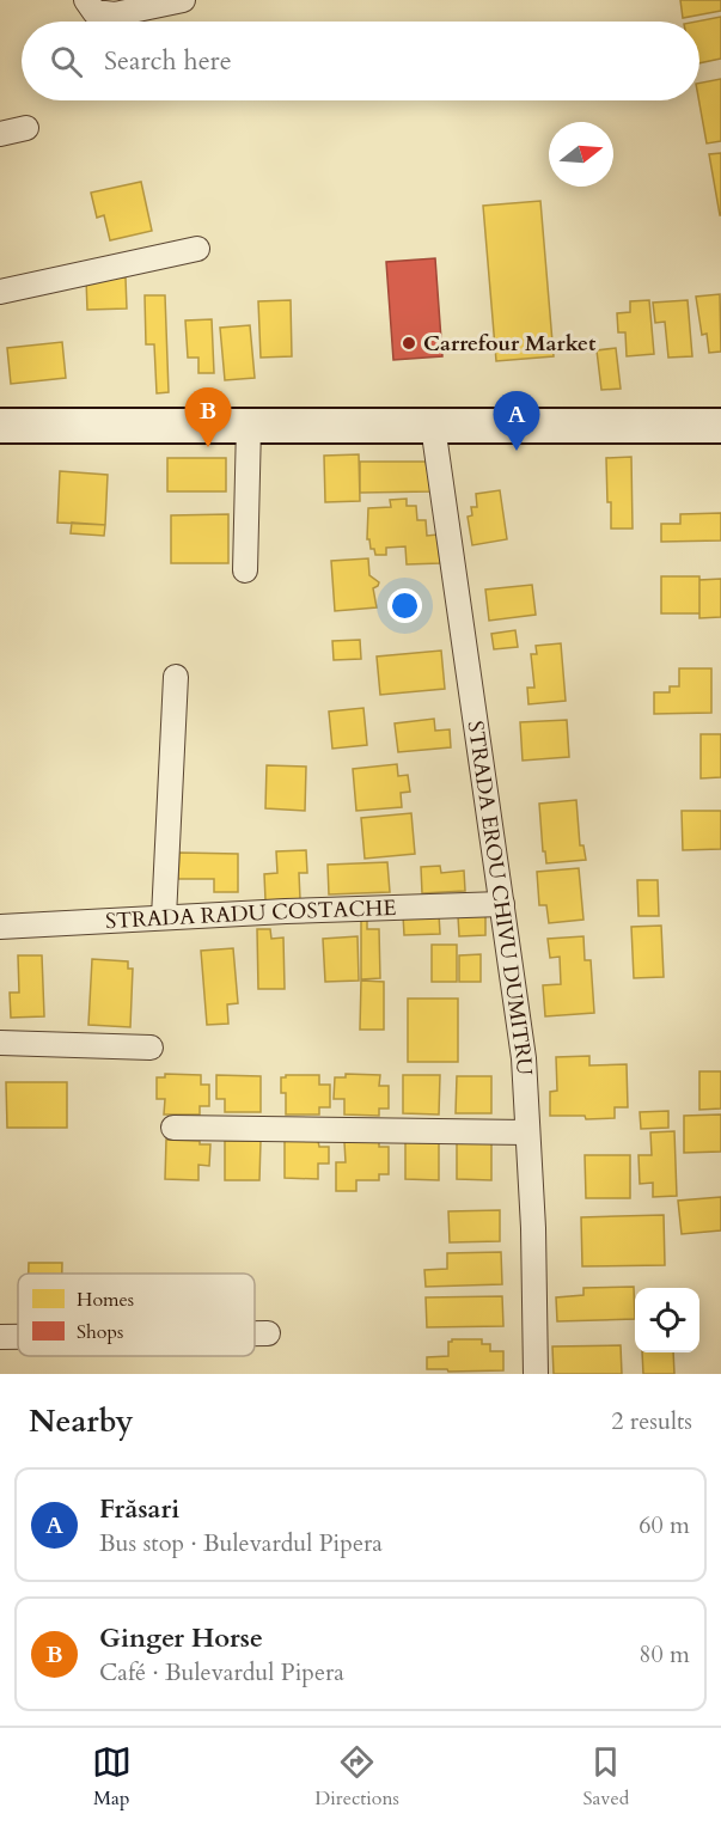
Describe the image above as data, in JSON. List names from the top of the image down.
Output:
{
  "streets": {
    "street": ["STRADA EROU CHIVU DUMITRU", "STRADA RADU COSTACHE"]
  },
  "crossings": [
    ["STRADA EROU CHIVU DUMITRU", "STRADA RADU COSTACHE"]
  ],
  "places": ["Carrefour Market"],
  "legend": ["Homes", "Shops"],
  "north": "right",
  "page": {
    "search": "Search here",
    "pins": ["B", "A"],
    "heading": ["Nearby", "2 results"],
    "list": [
      {
        "mark": "A",
        "name": "Frăsari",
        "note": "Bus stop · Bulevardul Pipera",
        "value": "60 m"
      },
      {
        "mark": "B",
        "name": "Ginger Horse",
        "note": "Café · Bulevardul Pipera",
        "value": "80 m"
      }
    ],
    "nav": ["Map", "Directions", "Saved"]
  }
}
